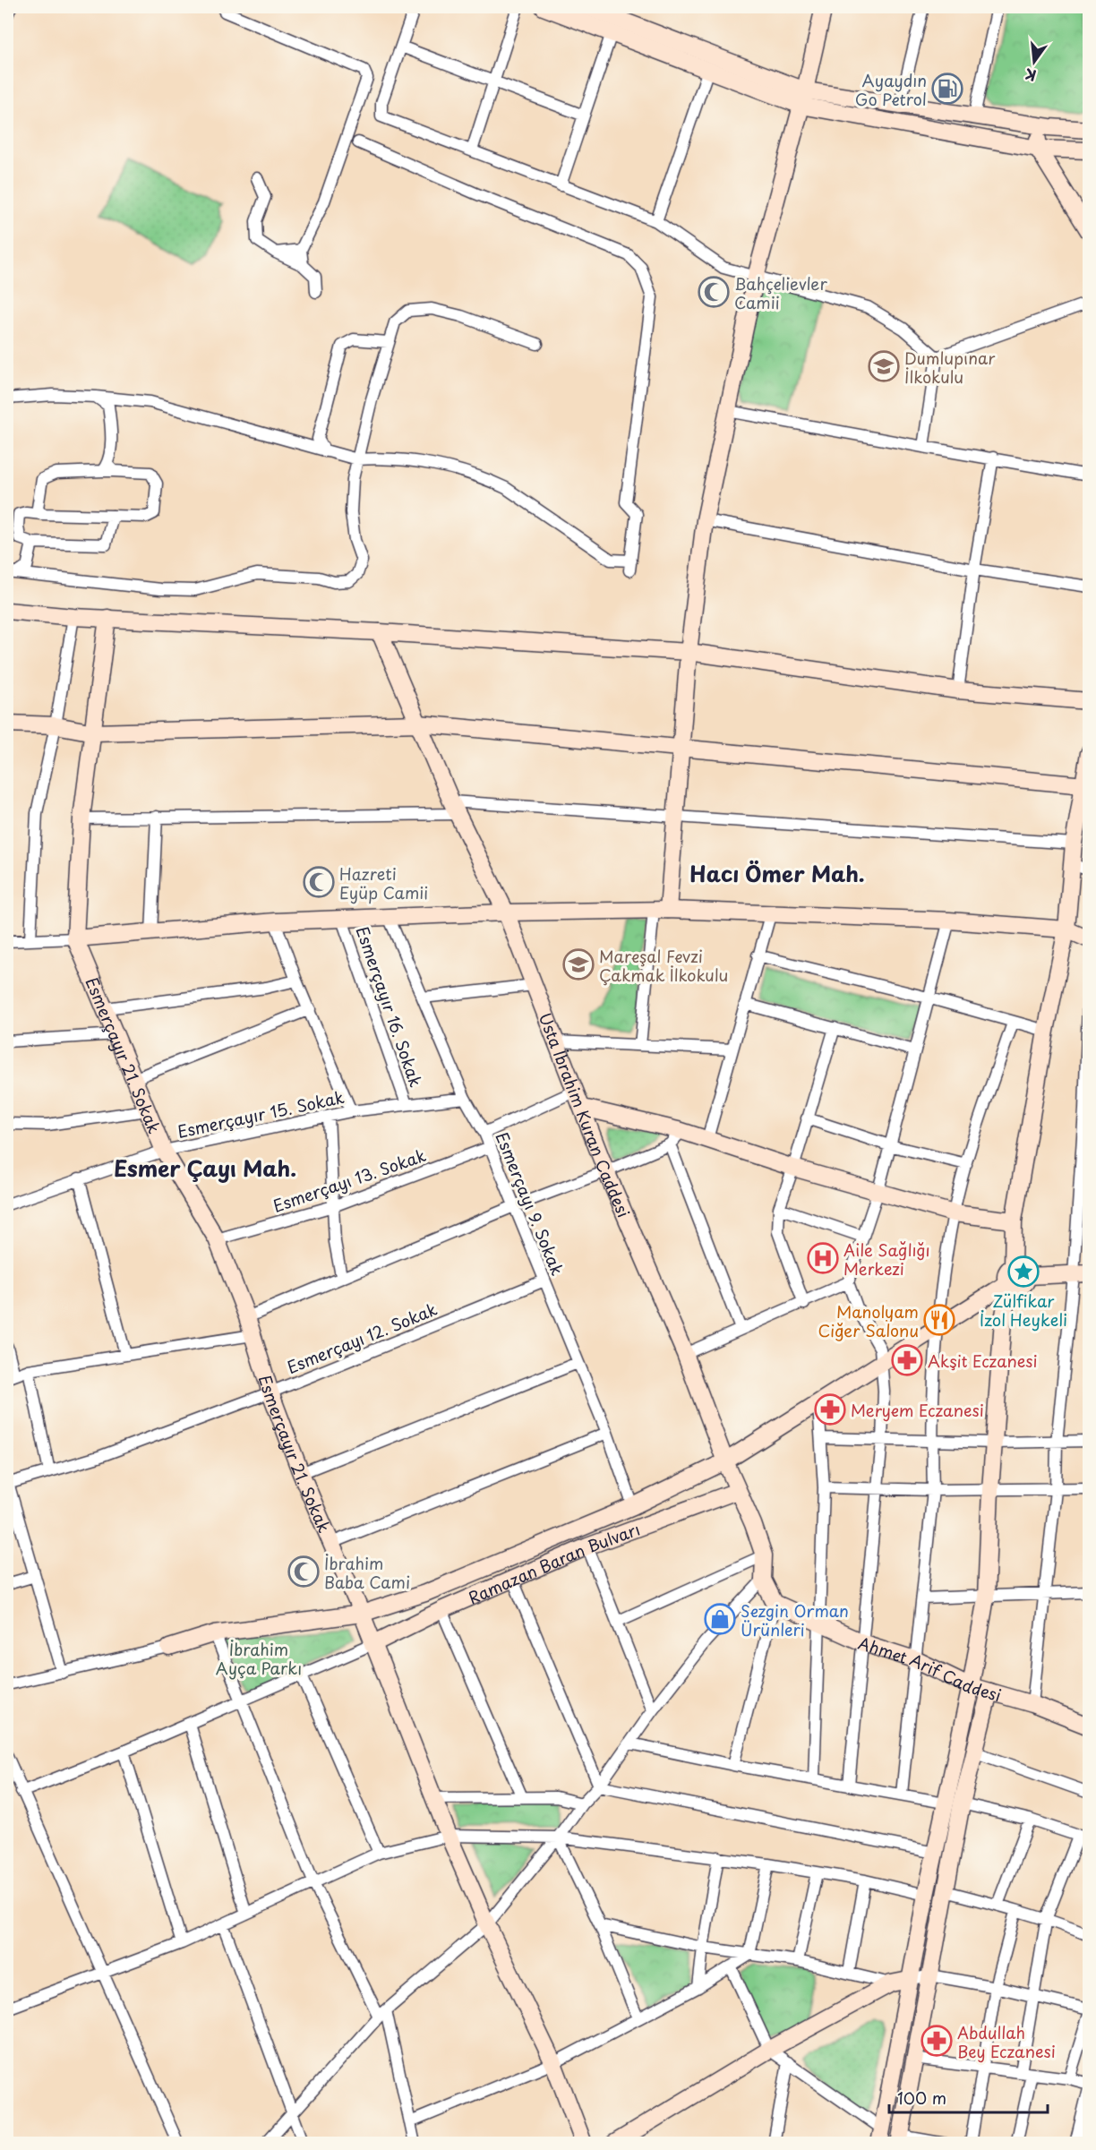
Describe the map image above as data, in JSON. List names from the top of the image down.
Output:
{
  "streets": {
    "street": [
      "Esmerçayır 16. Sokak",
      "Esmerçayır 21. Sokak",
      "Esmerçayır 15. Sokak",
      "Usta İbrahim Kuran Caddesi",
      "Esmerçayı 13. Sokak",
      "Esmerçayı 9. Sokak",
      "Esmerçayı 12. Sokak",
      "Ramazan Baran Bulvarı",
      "Ahmet Arif Caddesi"
    ]
  },
  "crossings": [
    ["Esmerçayır 16. Sokak", "Esmerçayır 15. Sokak"],
    ["Esmerçayır 21. Sokak", "Esmerçayır 15. Sokak"],
    ["Esmerçayır 21. Sokak", "Esmerçayı 13. Sokak"],
    ["Esmerçayır 21. Sokak", "Esmerçayı 12. Sokak"],
    ["Esmerçayır 21. Sokak", "Ramazan Baran Bulvarı"],
    ["Esmerçayır 15. Sokak", "Esmerçayı 9. Sokak"],
    ["Usta İbrahim Kuran Caddesi", "Ramazan Baran Bulvarı"],
    ["Usta İbrahim Kuran Caddesi", "Ahmet Arif Caddesi"],
    ["Esmerçayı 13. Sokak", "Esmerçayı 9. Sokak"],
    ["Esmerçayı 9. Sokak", "Esmerçayı 12. Sokak"],
    ["Esmerçayı 9. Sokak", "Ramazan Baran Bulvarı"]
  ],
  "districts": ["Hacı Ömer Mah.", "Esmer Çayı Mah."],
  "parks": ["İbrahim Ayça Parkı"],
  "places": {
    "fuel station": ["Ayaydın Go Petrol"],
    "mosque": ["Bahçelievler Camii", "Hazreti Eyüp Camii", "İbrahim Baba Cami"],
    "school or university": ["Dumlupınar İlkokulu", "Mareşal Fevzi Çakmak İlkokulu"],
    "hospital": ["Aile Sağlığı Merkezi"],
    "place": ["Zülfikar İzol Heykeli"],
    "restaurant": ["Manolyam Ciğer Salonu"],
    "pharmacy": ["Akşit Eczanesi", "Meryem Eczanesi", "Abdullah Bey Eczanesi"],
    "shop": ["Sezgin Orman Ürünleri"]
  },
  "scale_bar": "100 m",
  "north": "bottom"
}
